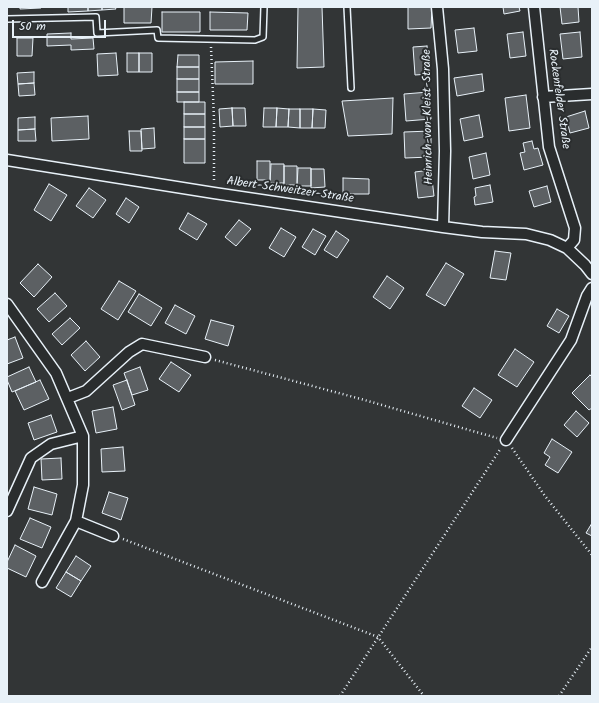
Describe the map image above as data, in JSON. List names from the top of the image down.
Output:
{
  "streets": {
    "street": ["Rockenfelder Straße", "Heinrich-von-Kleist-Straße", "Albert-Schweitzer-Straße"]
  },
  "crossings": [
    ["Rockenfelder Straße", "Albert-Schweitzer-Straße"],
    ["Heinrich-von-Kleist-Straße", "Albert-Schweitzer-Straße"]
  ],
  "scale_bar": "50 m"
}
